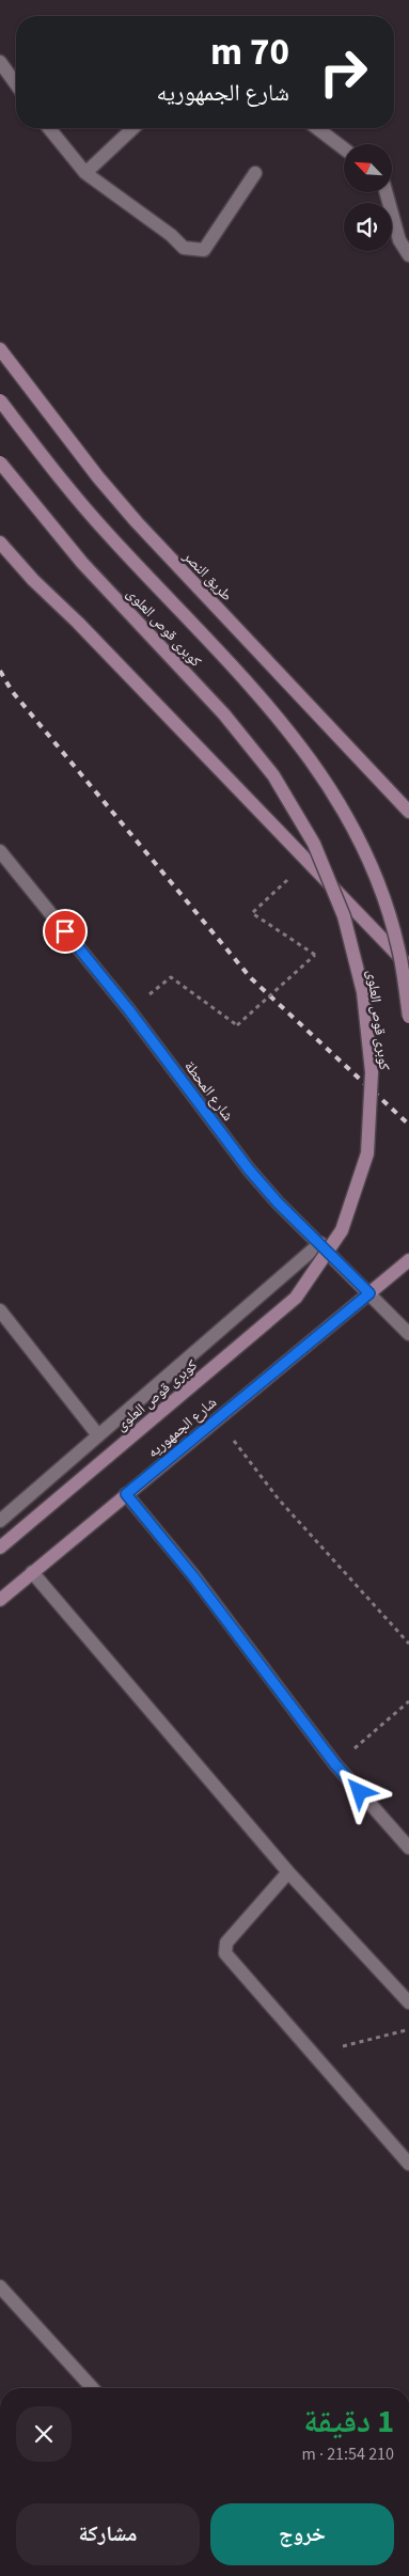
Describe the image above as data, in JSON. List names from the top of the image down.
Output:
{
  "streets": {
    "street": [
      "طريق النصر",
      "كوبرى قوص العلوى",
      "شارع المحطة",
      "شارع الجمهوريه"
    ]
  },
  "crossings": [
    ["شارع المحطة", "شارع الجمهوريه"]
  ],
  "north": "top left",
  "page": {
    "turn": ["70 m", "شارع الجمهوريه"],
    "heading": ["1 دقيقة", "210 m · 21:54"],
    "buttons": ["خروج", "مشاركة"]
  }
}
